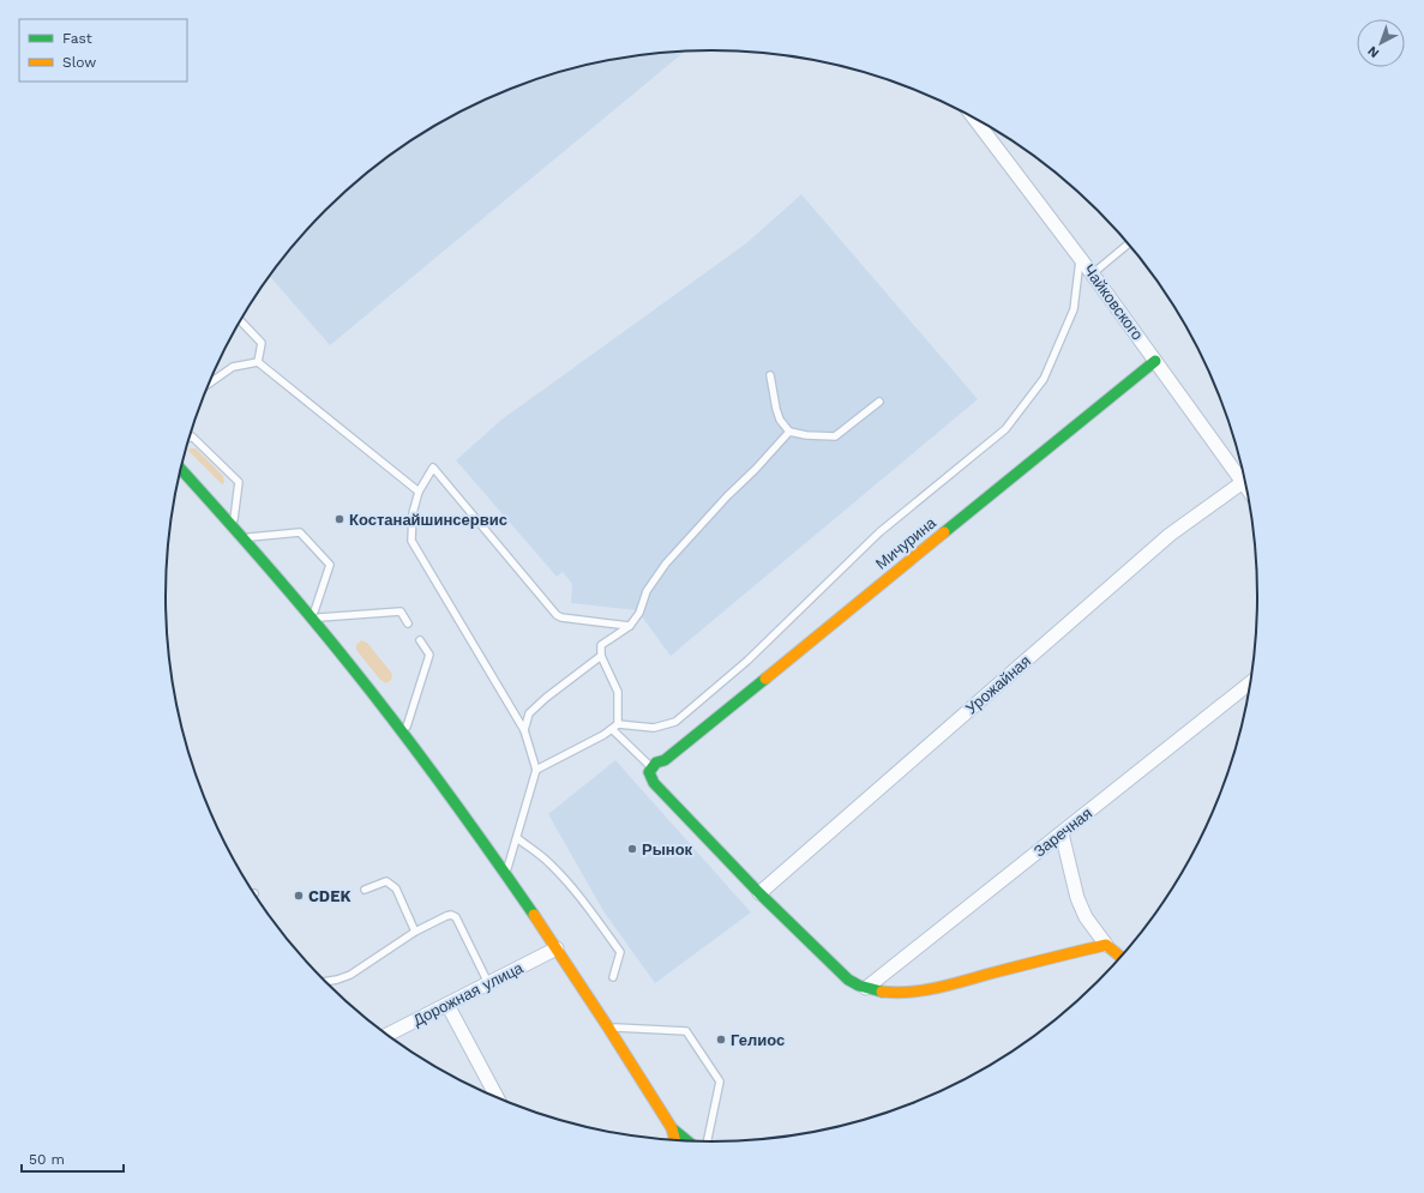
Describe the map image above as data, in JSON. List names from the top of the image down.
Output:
{
  "streets": {
    "main road": ["Мичурина"],
    "street": [
      "Чайковского",
      "Урожайная",
      "Заречная",
      "Дорожная улица"
    ]
  },
  "crossings": [
    ["Чайковского", "Мичурина"],
    ["Чайковского", "Урожайная"]
  ],
  "places": [
    "Костанайшинсервис",
    "Рынок",
    "CDEK",
    "Гелиос"
  ],
  "legend": ["Fast", "Slow"],
  "scale_bar": "50 m",
  "north": "bottom left"
}
